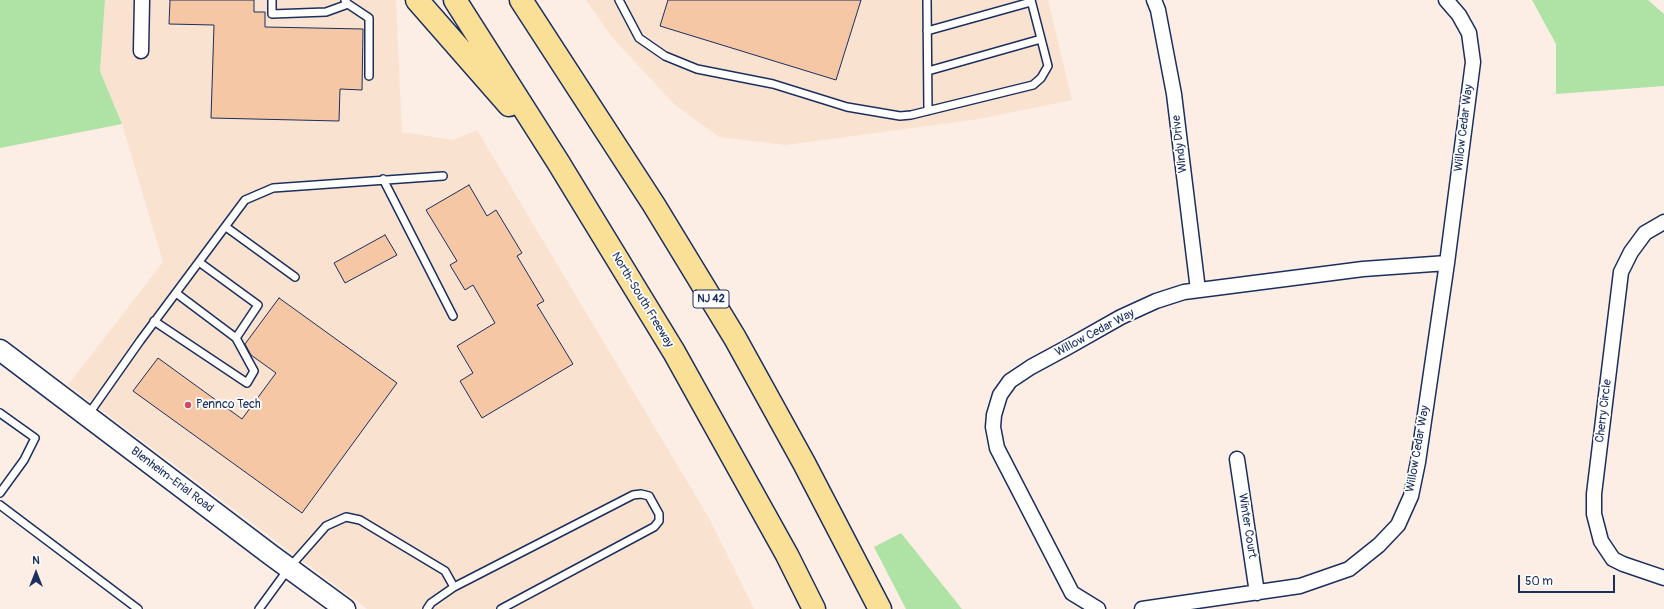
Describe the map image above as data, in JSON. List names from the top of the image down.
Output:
{
  "streets": {
    "highway": ["NJ 42", "North-South Freeway"],
    "main road": ["Blenheim-Erial Road"],
    "street": [
      "Willow Cedar Way",
      "Windy Drive",
      "Cherry Circle",
      "Winter Court"
    ]
  },
  "crossings": [
    ["Willow Cedar Way", "Windy Drive"],
    ["Willow Cedar Way", "Winter Court"]
  ],
  "places": ["Pennco Tech"],
  "scale_bar": "50 m",
  "north": "top"
}
